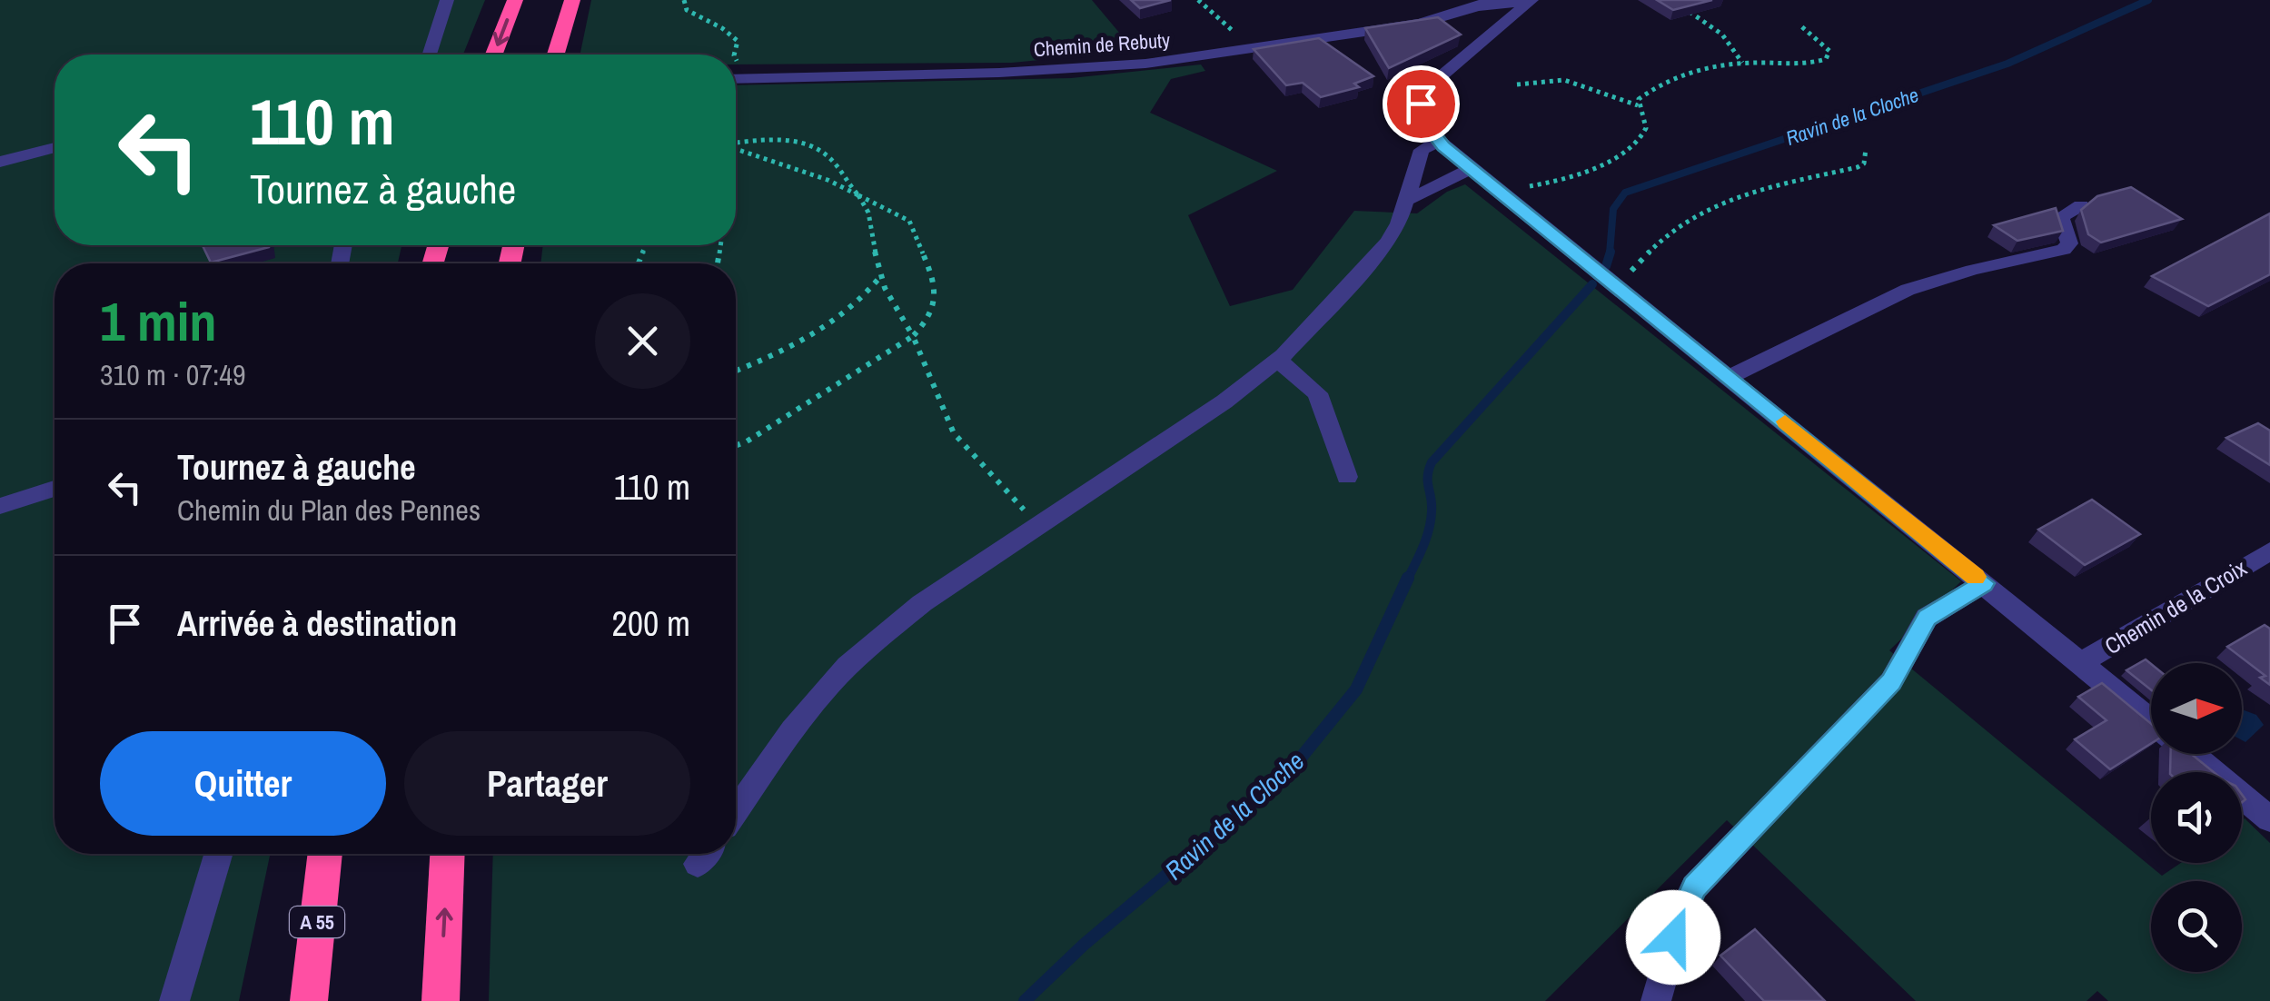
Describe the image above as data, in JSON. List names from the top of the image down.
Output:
{
  "streets": {
    "highway": ["A 55"],
    "street": ["Chemin de Rebuty", "Chemin de la Croix"]
  },
  "water": ["Ravin de la Cloche"],
  "north": "right",
  "page": {
    "turn": ["110 m", "Tournez à gauche"],
    "heading": ["1 min", "310 m · 07:49"],
    "list": [
      {
        "name": "Tournez à gauche",
        "note": "Chemin du Plan des Pennes",
        "value": "110 m"
      },
      {
        "name": "Arrivée à destination",
        "value": "200 m"
      }
    ],
    "buttons": ["Quitter", "Partager"]
  }
}
